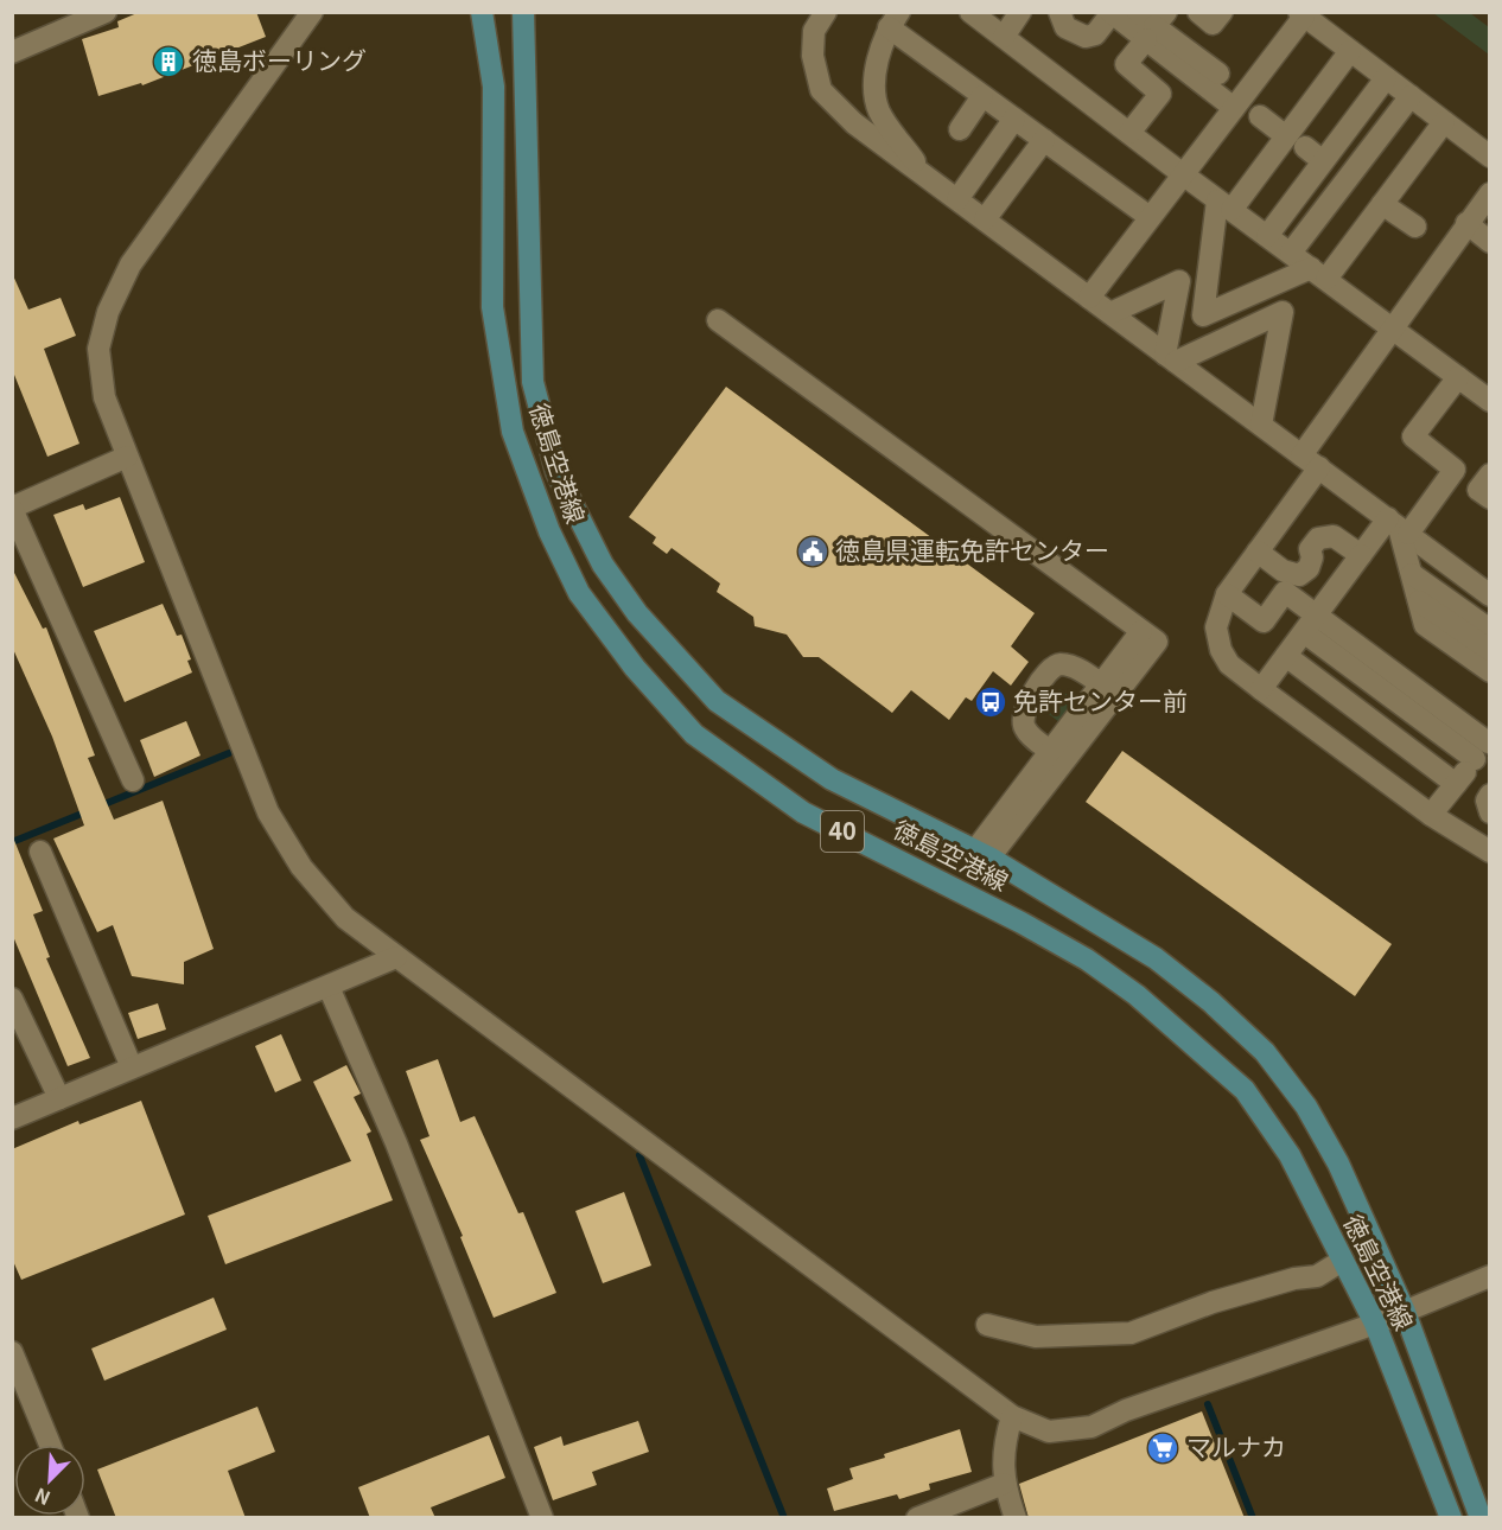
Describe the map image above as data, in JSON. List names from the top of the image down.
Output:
{
  "streets": {
    "main road": ["徳島空港線", "40"]
  },
  "places": {
    "building": ["徳島ボーリング"],
    "public building": ["徳島県運転免許センター"],
    "bus stop": ["免許センター前"],
    "supermarket": ["マルナカ"]
  },
  "north": "bottom left"
}
